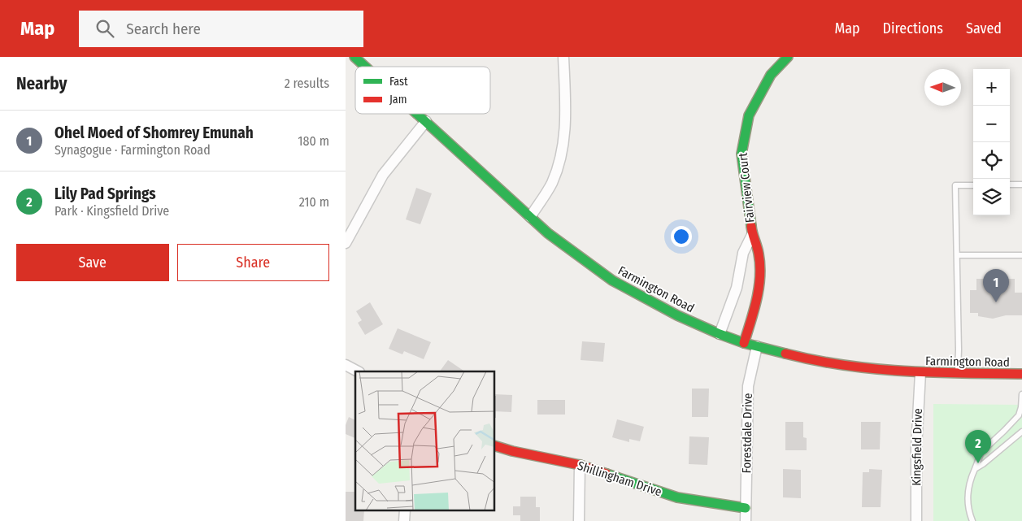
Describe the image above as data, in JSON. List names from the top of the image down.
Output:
{
  "streets": {
    "street": [
      "Fairview Court",
      "Farmington Road",
      "Forestdale Drive",
      "Kingsfield Drive",
      "Shillingham Drive"
    ]
  },
  "crossings": [
    ["Fairview Court", "Farmington Road"],
    ["Farmington Road", "Forestdale Drive"],
    ["Farmington Road", "Kingsfield Drive"],
    ["Forestdale Drive", "Shillingham Drive"]
  ],
  "legend": ["Fast", "Jam"],
  "north": "left",
  "page": {
    "header": "Map",
    "search": "Search here",
    "nav": ["Map", "Directions", "Saved"],
    "heading": ["Nearby", "2 results"],
    "map_buttons": ["+", "−"],
    "list": [
      {
        "mark": "1",
        "name": "Ohel Moed of Shomrey Emunah",
        "note": "Synagogue · Farmington Road",
        "value": "180 m"
      },
      {
        "mark": "2",
        "name": "Lily Pad Springs",
        "note": "Park · Kingsfield Drive",
        "value": "210 m"
      }
    ],
    "buttons": ["Save", "Share"],
    "pins": ["1", "2"]
  }
}
